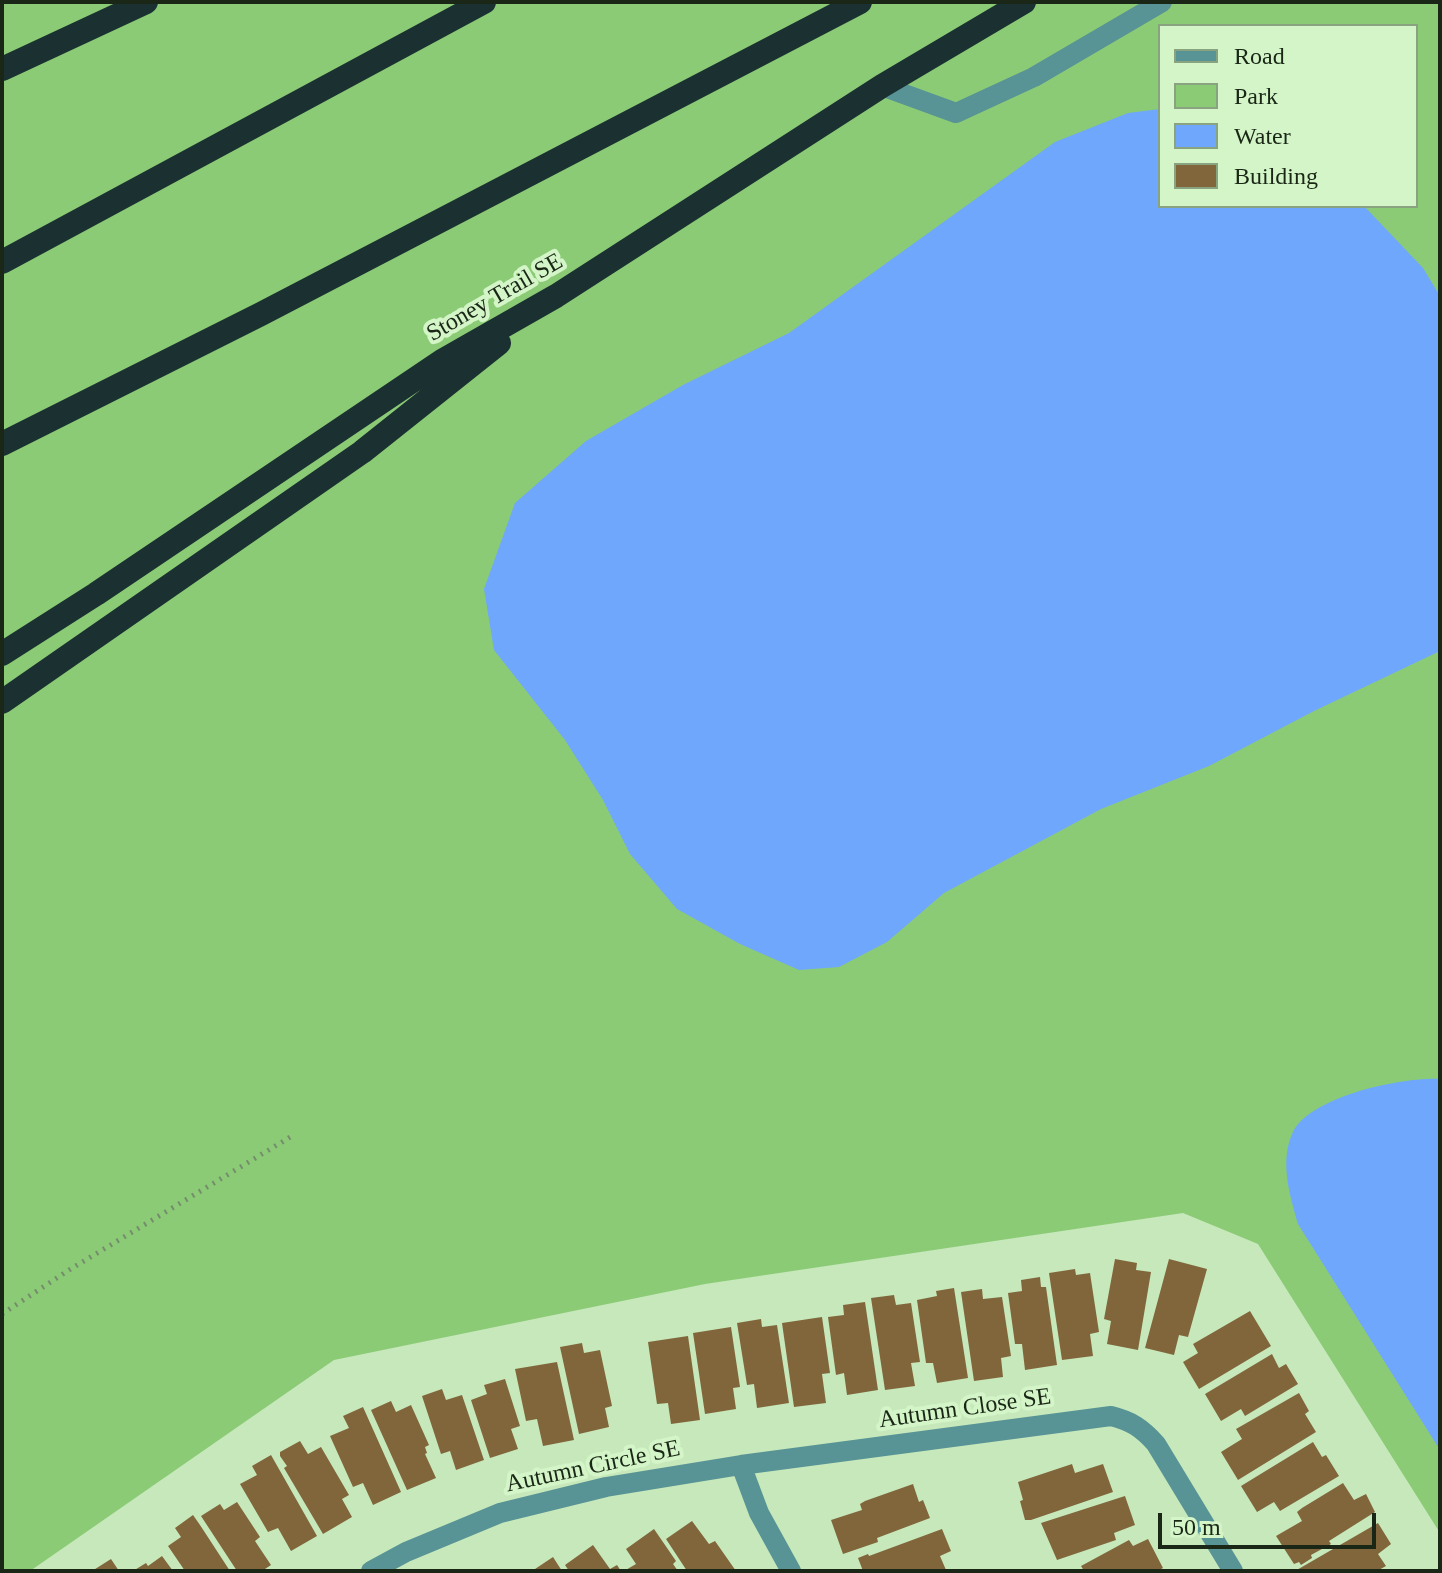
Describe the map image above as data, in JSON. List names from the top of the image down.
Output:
{
  "streets": {
    "highway": ["Stoney Trail SE"],
    "street": ["Autumn Close SE", "Autumn Circle SE"]
  },
  "crossings": [
    ["Autumn Close SE", "Autumn Circle SE"]
  ],
  "legend": [
    "Road",
    "Park",
    "Water",
    "Building"
  ],
  "scale_bar": "50 m"
}
